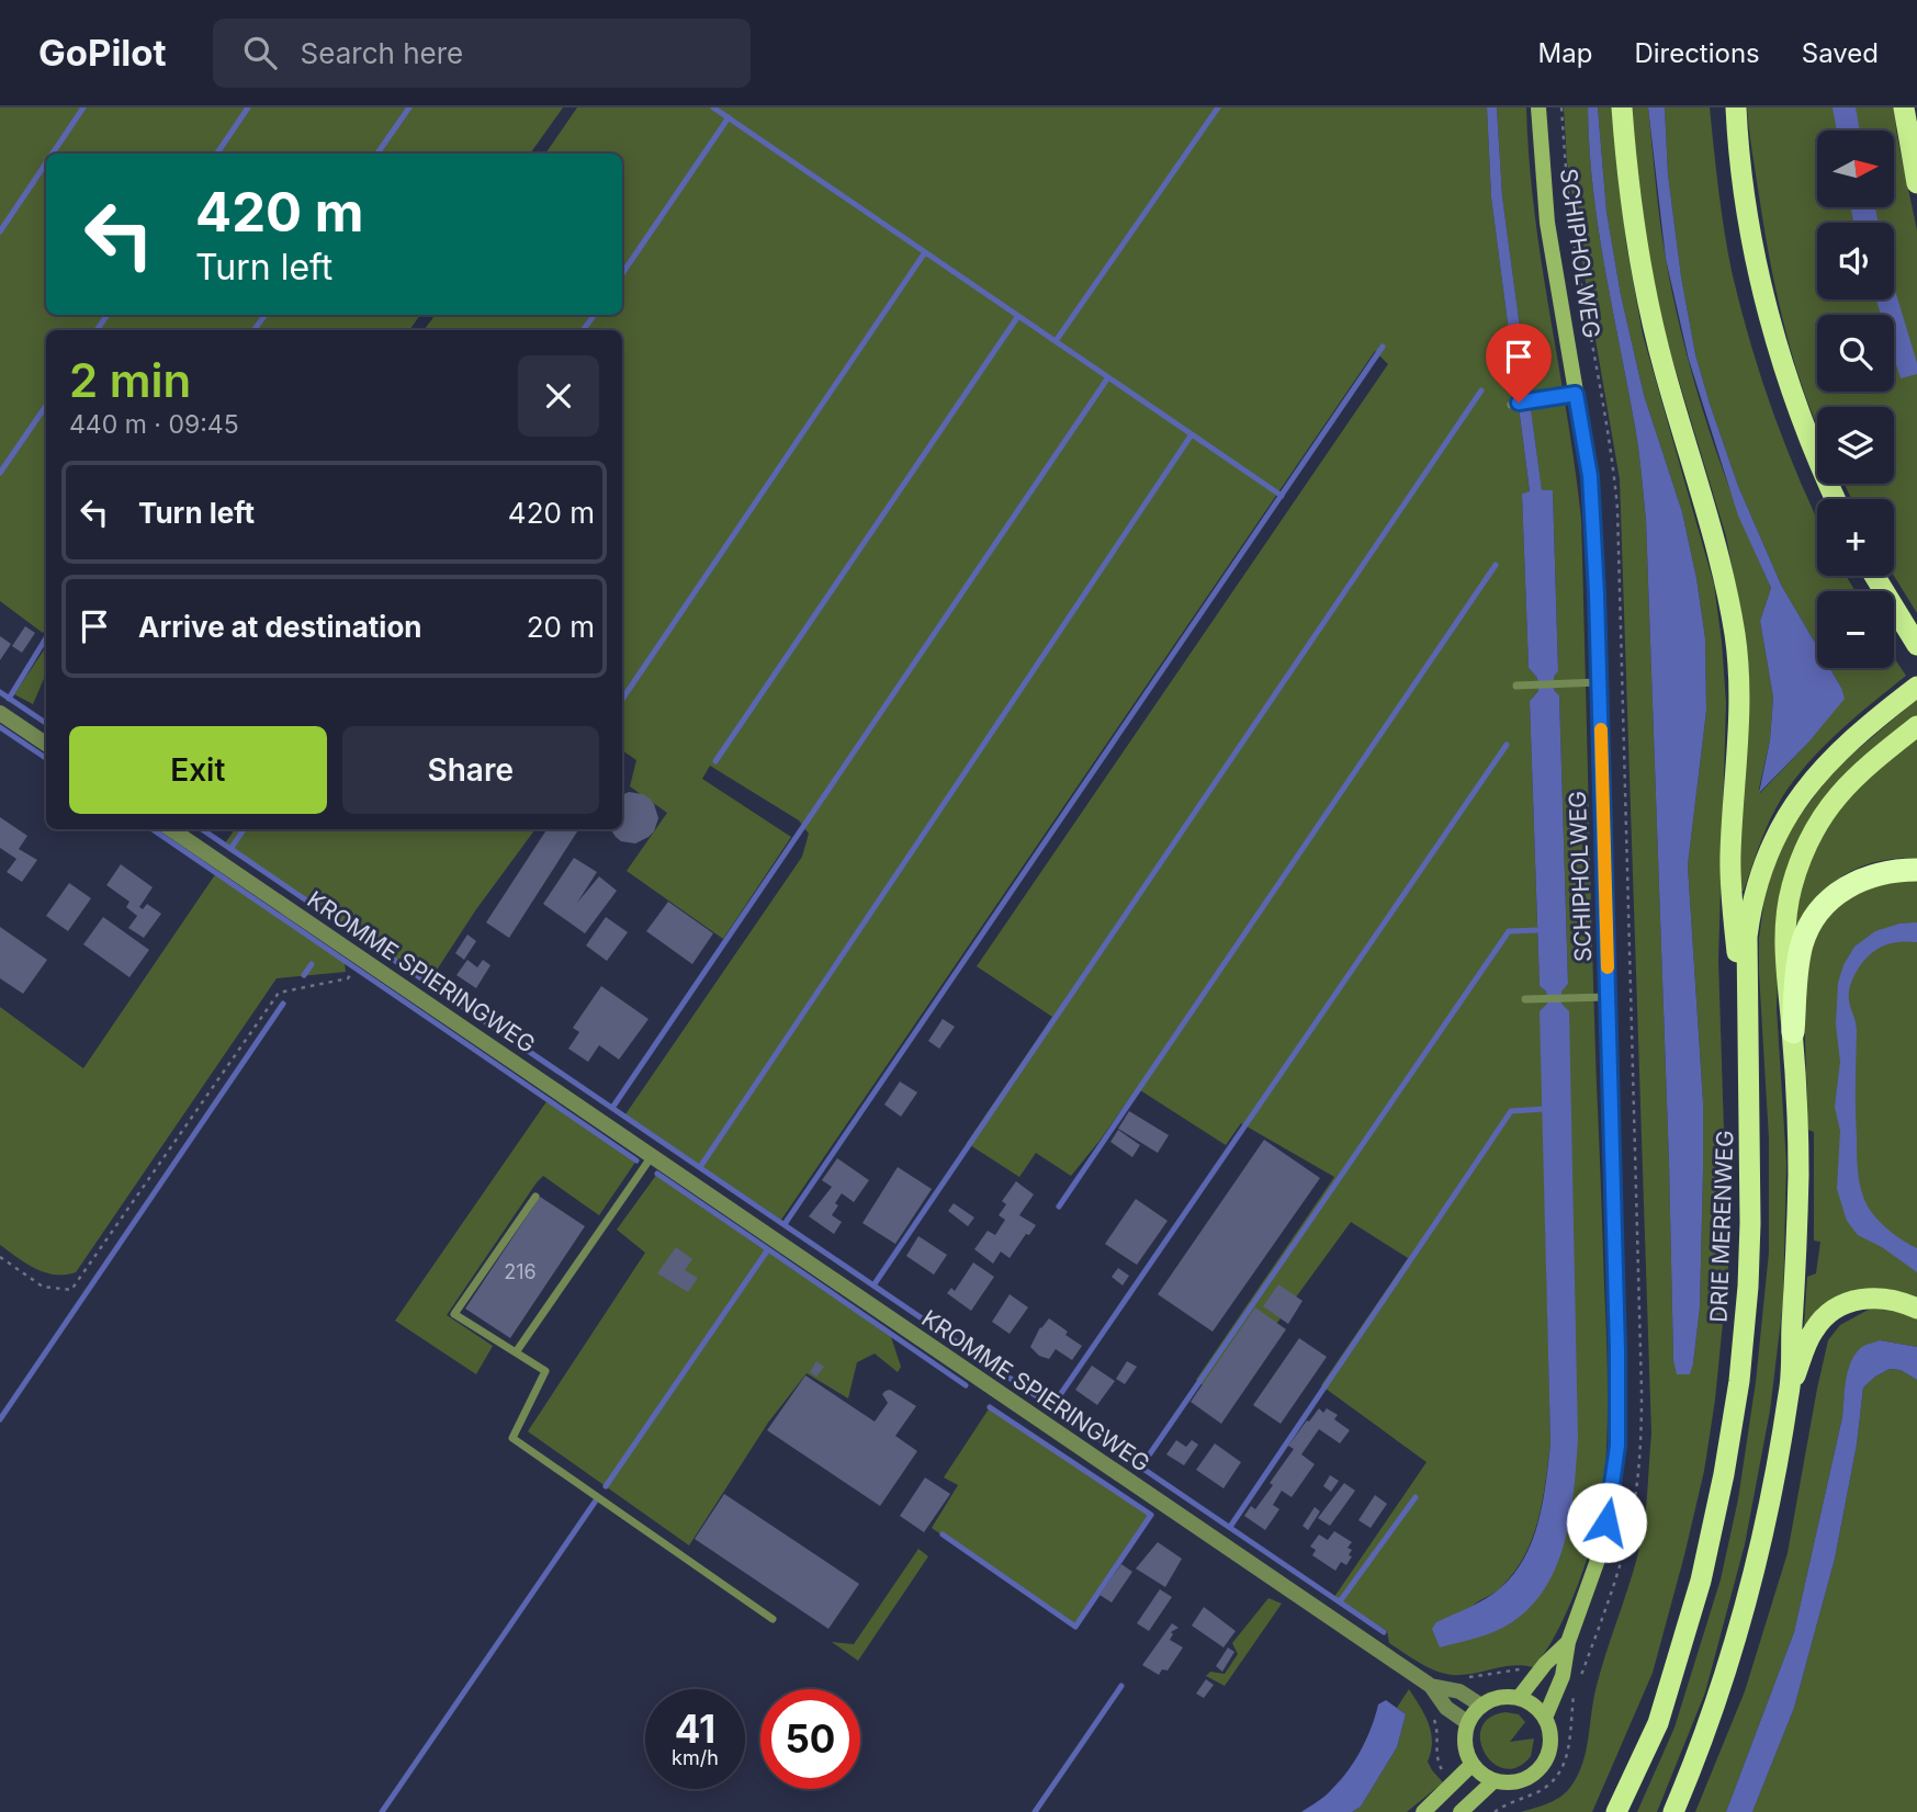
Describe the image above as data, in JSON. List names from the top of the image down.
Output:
{
  "streets": {
    "highway": ["DRIE MERENWEG"],
    "main road": ["SCHIPHOLWEG"],
    "street": ["KROMME SPIERINGWEG"]
  },
  "crossings": [
    ["SCHIPHOLWEG", "KROMME SPIERINGWEG"]
  ],
  "house_numbers": ["216"],
  "north": "right",
  "page": {
    "header": "GoPilot",
    "search": "Search here",
    "nav": ["Map", "Directions", "Saved"],
    "map_buttons": ["+", "−"],
    "turn": ["420 m", "Turn left"],
    "heading": ["2 min", "440 m · 09:45"],
    "list": [
      {
        "name": "Turn left",
        "value": "420 m"
      },
      {
        "name": "Arrive at destination",
        "value": "20 m"
      }
    ],
    "buttons": ["Exit", "Share"],
    "speed": "41 km/h",
    "limit": "50"
  }
}
